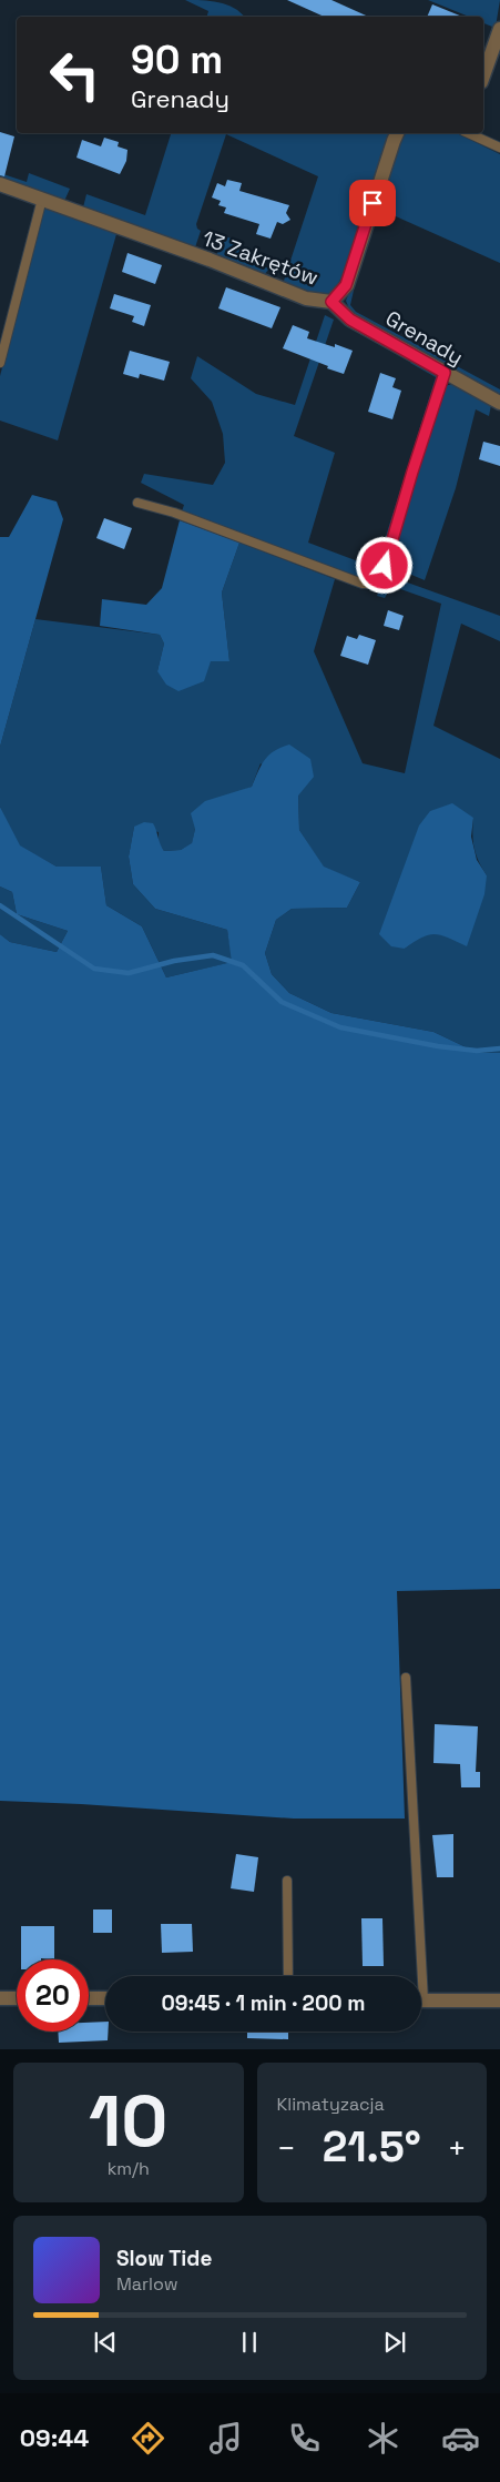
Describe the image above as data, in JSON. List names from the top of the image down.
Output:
{
  "streets": {
    "street": ["13 Zakrętów", "Grenady"]
  },
  "crossings": [
    ["13 Zakrętów", "Grenady"]
  ],
  "page": {
    "turn": ["90 m", "Grenady"],
    "limit": "20",
    "trip": "09:45 · 1 min · 200 m",
    "tile": [
      ["10", "km/h"],
      "Klimatyzacja"
    ],
    "heat": ["−", "21.5°", "+"],
    "song": ["Slow Tide", "Marlow"],
    "tabs": "09:44"
  }
}
